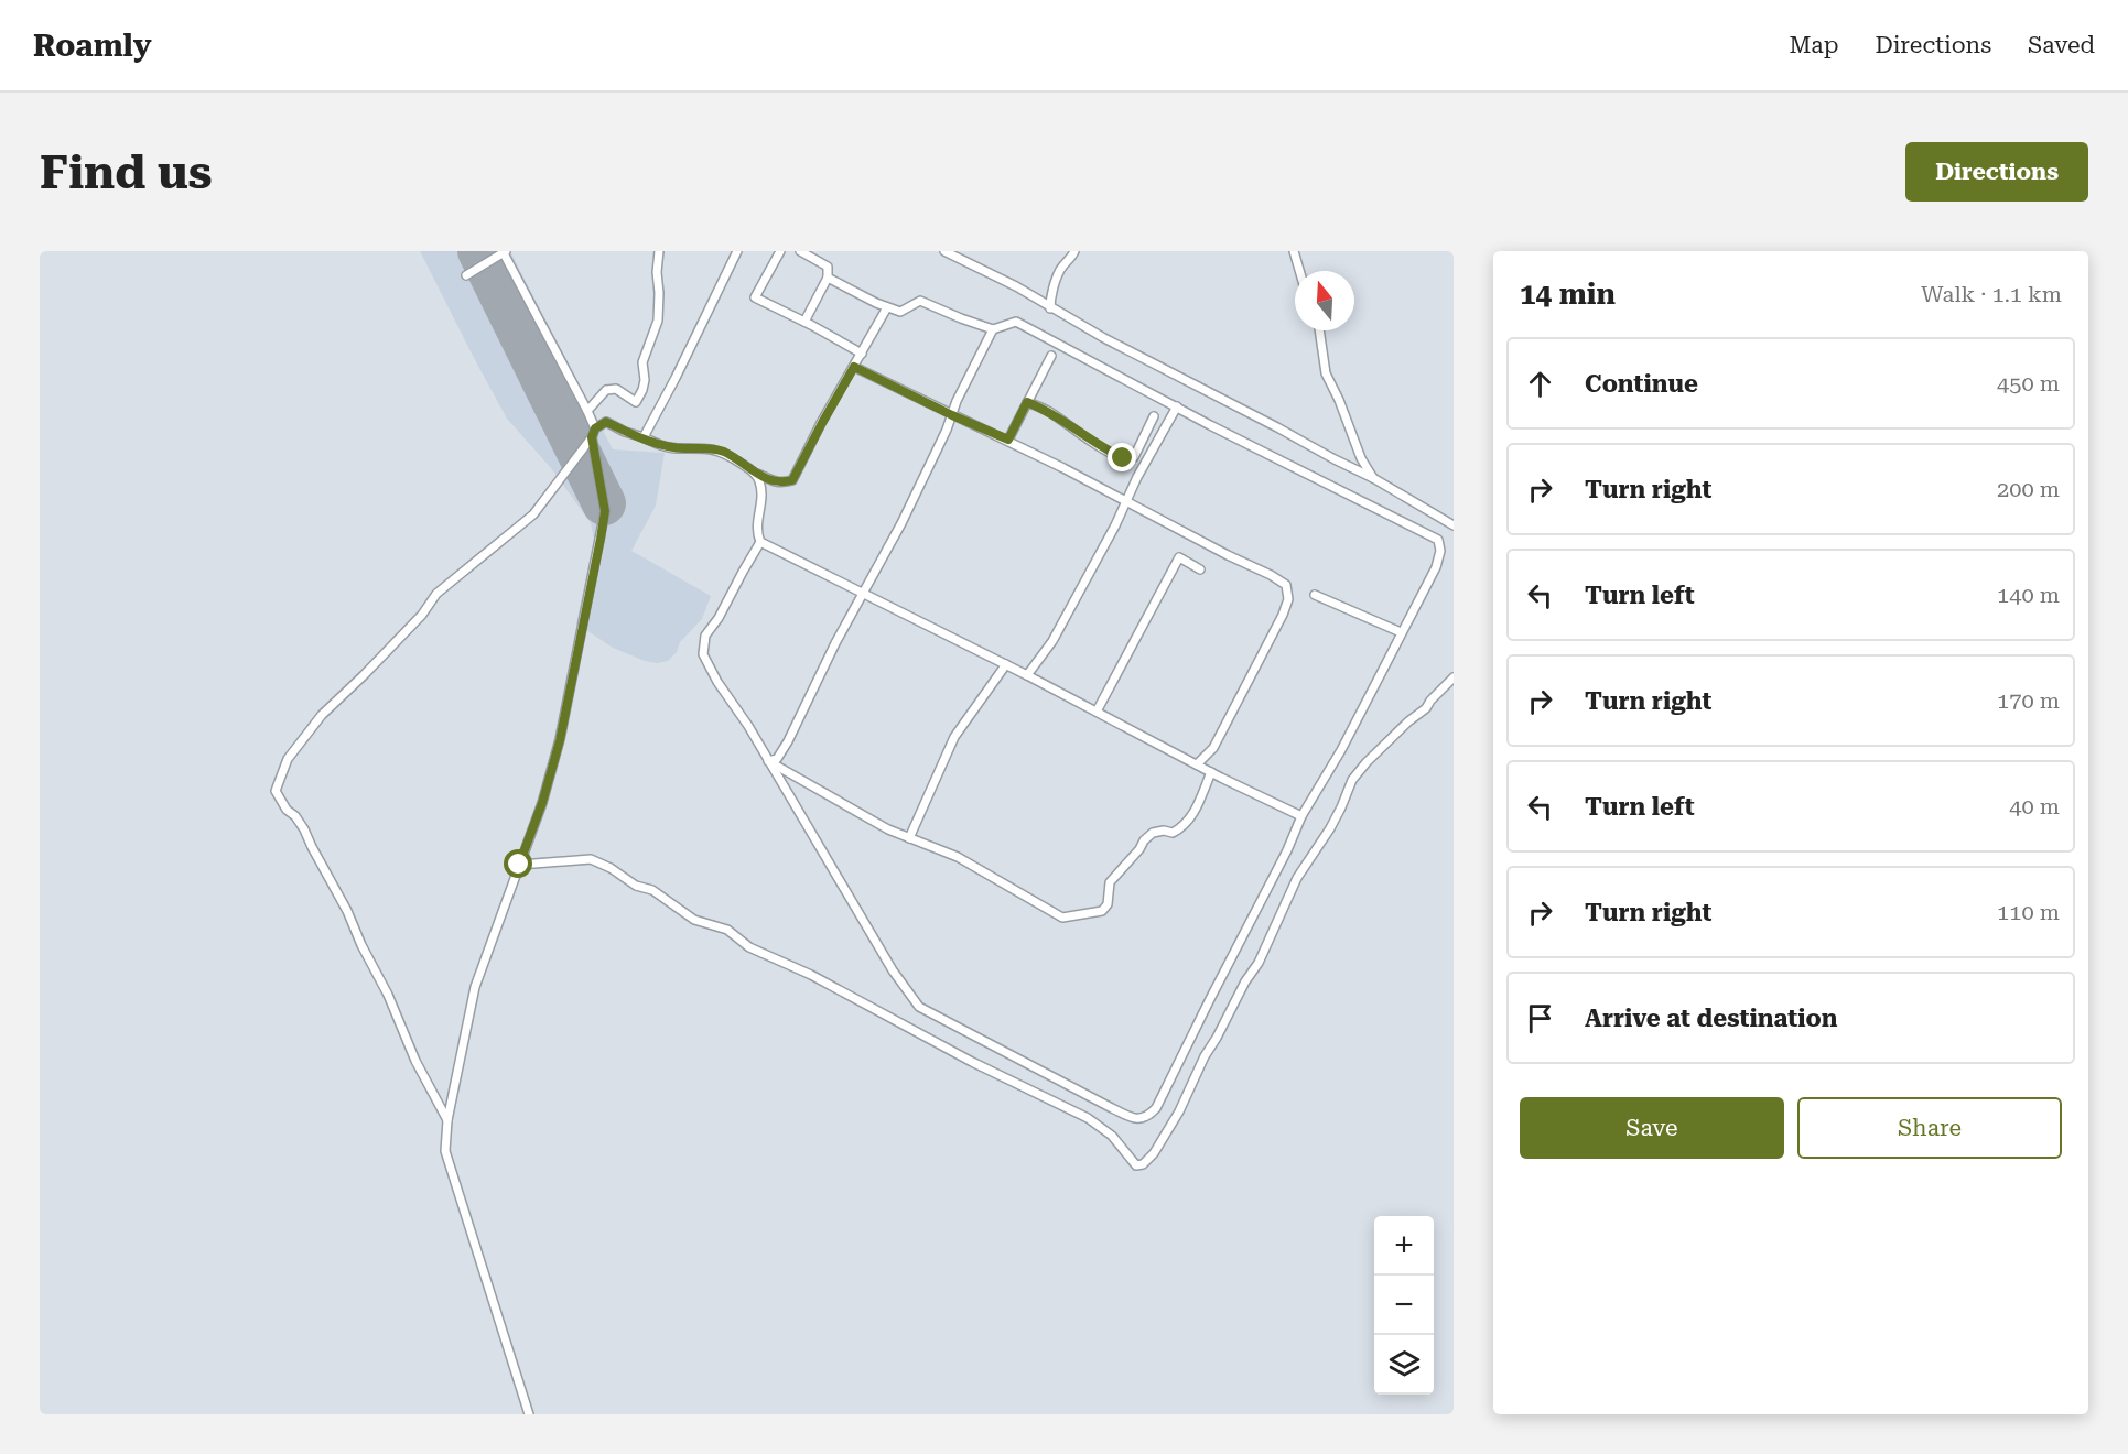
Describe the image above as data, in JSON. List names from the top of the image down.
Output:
{
  "north": "top",
  "page": {
    "header": "Roamly",
    "nav": ["Map", "Directions", "Saved"],
    "buttons": [
      "Directions",
      ["Save", "Share"]
    ],
    "title": "Find us",
    "heading": ["14 min", "Walk · 1.1 km"],
    "list": [
      ["Continue", "450 m"],
      ["Turn right", "200 m"],
      ["Turn left", "140 m"],
      ["Turn right", "170 m"],
      ["Turn left", "40 m"],
      ["Turn right", "110 m"],
      "Arrive at destination"
    ],
    "map_buttons": ["+", "−"]
  }
}
